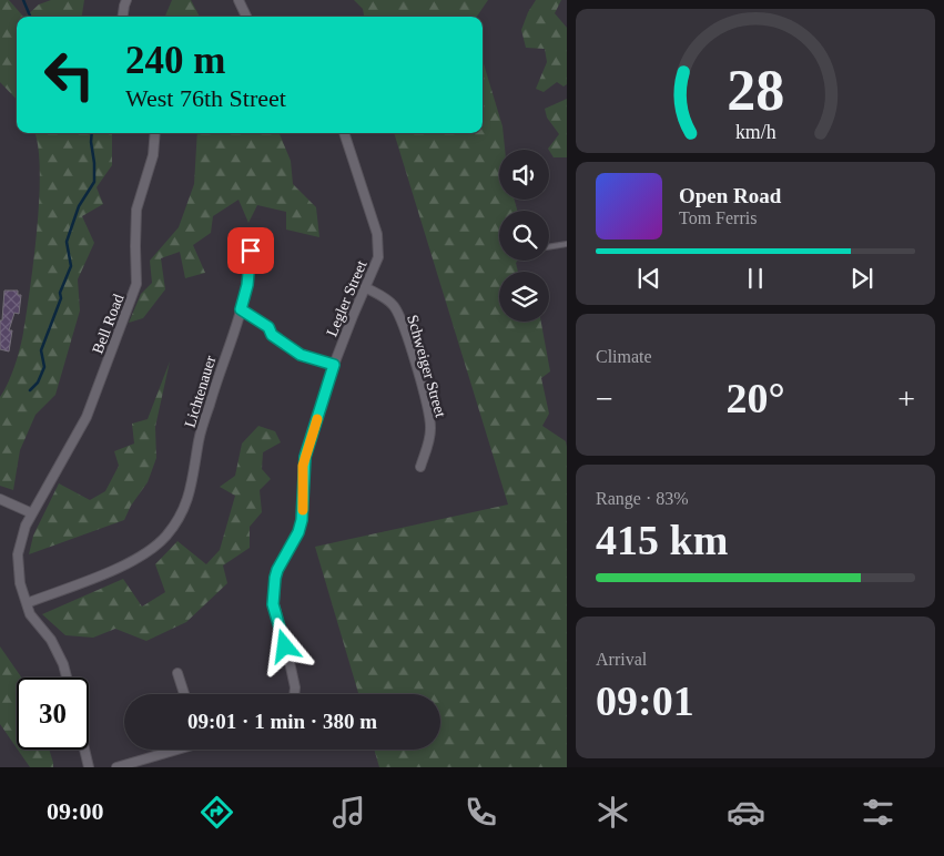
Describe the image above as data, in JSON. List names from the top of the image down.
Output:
{
  "streets": {
    "street": [
      "Legler Street",
      "Bell Road",
      "Schweiger Street",
      "Lichtenauer"
    ]
  },
  "crossings": [
    ["Legler Street", "Schweiger Street"],
    ["Bell Road", "Lichtenauer"]
  ],
  "page": {
    "turn": ["240 m", "West 76th Street"],
    "song": ["Open Road", "Tom Ferris"],
    "tile": [
      "Climate",
      ["Range · 83%", "415 km"],
      ["Arrival", "09:01"]
    ],
    "heat": ["−", "20°", "+"],
    "limit": "30",
    "trip": "09:01 · 1 min · 380 m",
    "tabs": "09:00",
    "gauge": ["28", "km/h"]
  }
}
